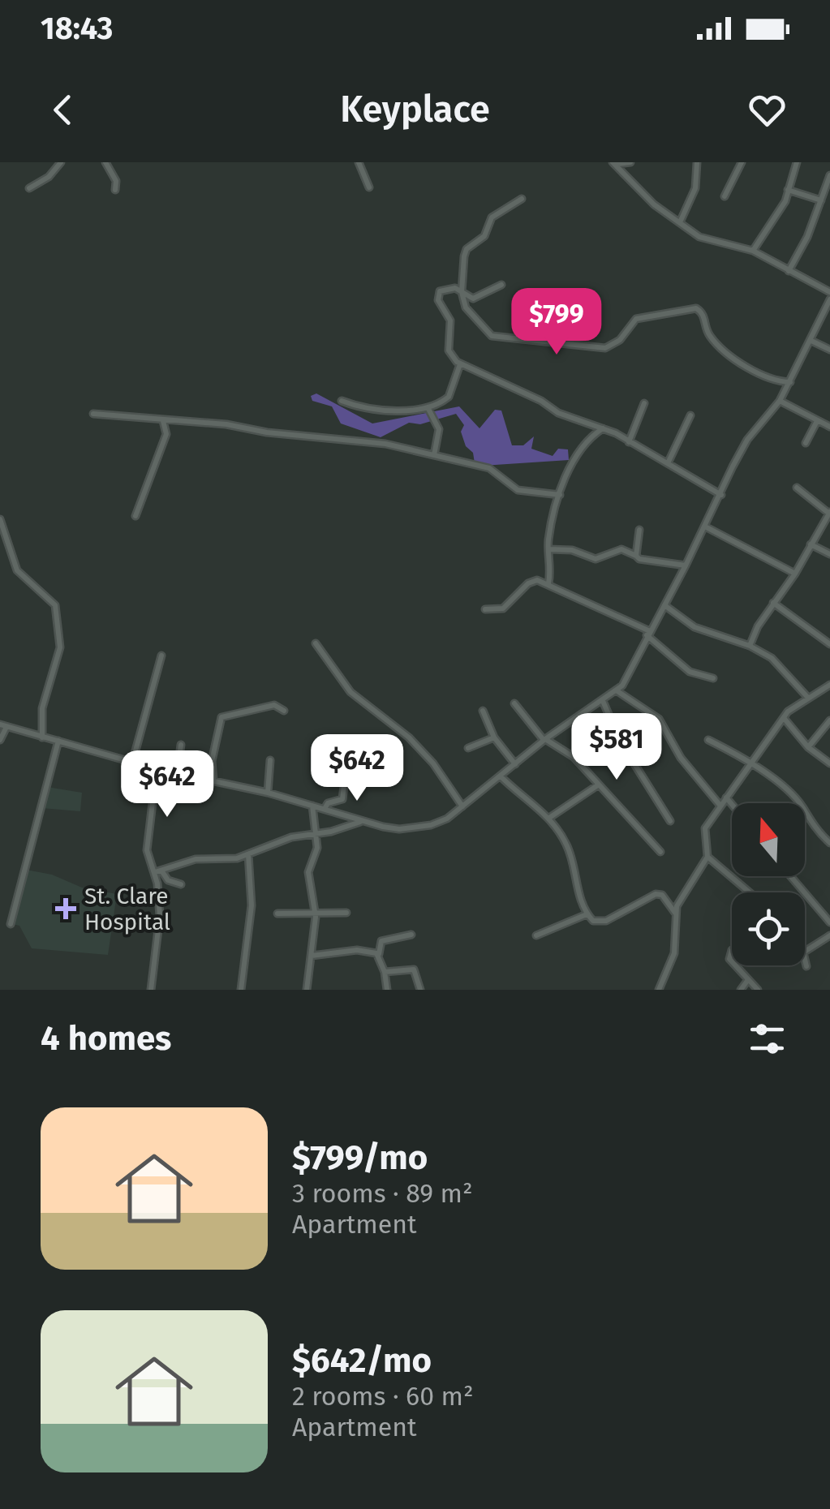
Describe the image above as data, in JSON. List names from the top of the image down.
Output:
{
  "places": {
    "health": ["St. Clare Hospital"]
  },
  "north": "top",
  "page": {
    "status": "18:43",
    "header": "Keyplace",
    "price": [
      "$799",
      "$581",
      "$642",
      "$642"
    ],
    "heading": "4 homes",
    "list": [
      {
        "name": "$799/mo",
        "note": "3 rooms · 89 m² · Apartment"
      },
      {
        "name": "$642/mo",
        "note": "2 rooms · 60 m² · Apartment"
      }
    ]
  }
}
